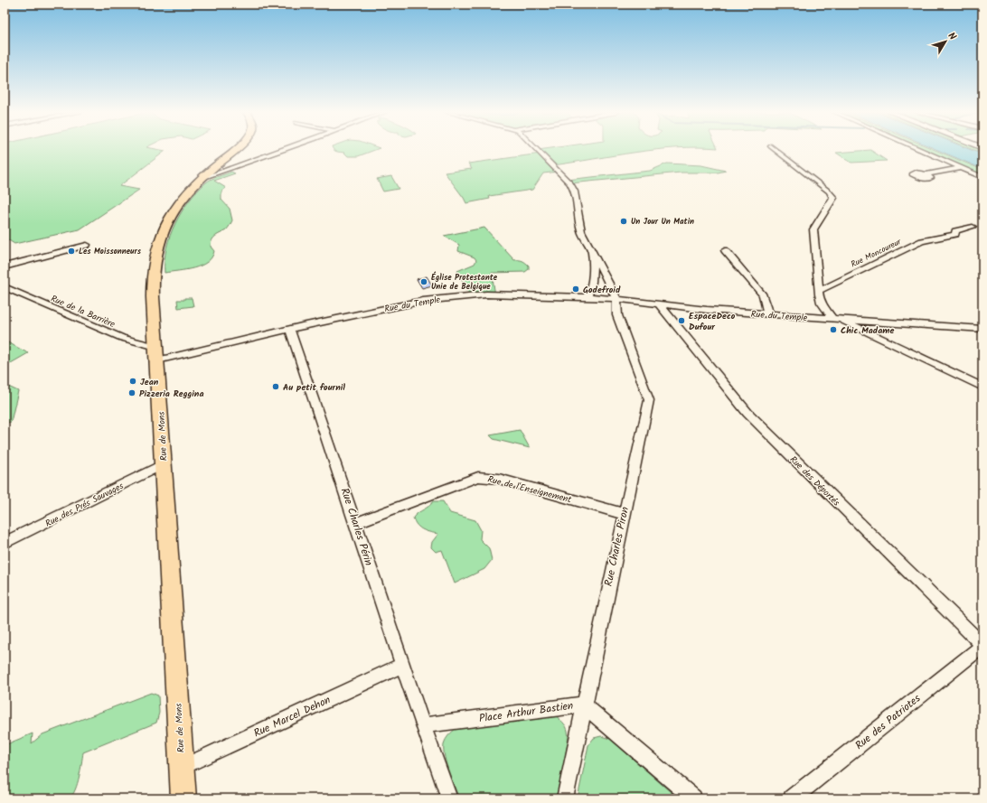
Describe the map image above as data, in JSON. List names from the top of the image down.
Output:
{
  "streets": {
    "main road": ["Rue de Mons"],
    "street": [
      "Rue Moncoureur",
      "Rue du Temple",
      "Rue de la Barrière",
      "Rue des Déportés",
      "Rue de l'Enseignement",
      "Rue des Prés Sauvages",
      "Rue Charles Périn",
      "Rue Charles Piron",
      "Place Arthur Bastien",
      "Rue Marcel Dehon",
      "Rue des Patriotes"
    ]
  },
  "crossings": [
    ["Rue du Temple", "Rue de la Barrière"],
    ["Rue du Temple", "Rue de Mons"],
    ["Rue du Temple", "Rue des Déportés"],
    ["Rue du Temple", "Rue Charles Périn"],
    ["Rue du Temple", "Rue Charles Piron"],
    ["Rue de la Barrière", "Rue de Mons"],
    ["Rue de Mons", "Rue des Prés Sauvages"],
    ["Rue de Mons", "Rue Marcel Dehon"],
    ["Rue des Déportés", "Rue des Patriotes"],
    ["Rue de l'Enseignement", "Rue Charles Périn"],
    ["Rue de l'Enseignement", "Rue Charles Piron"],
    ["Rue Charles Périn", "Place Arthur Bastien"],
    ["Rue Charles Périn", "Rue Marcel Dehon"],
    ["Rue Charles Piron", "Place Arthur Bastien"]
  ],
  "places": [
    "Un Jour Un Matin",
    "Les Moissonneurs",
    "Église Protestante Unie de Belgique",
    "Godefroid",
    "EspaceDeco Dufour",
    "Chic Madame",
    "Jean",
    "Au petit fournil",
    "Pizzeria Reggina"
  ],
  "north": "top right"
}
